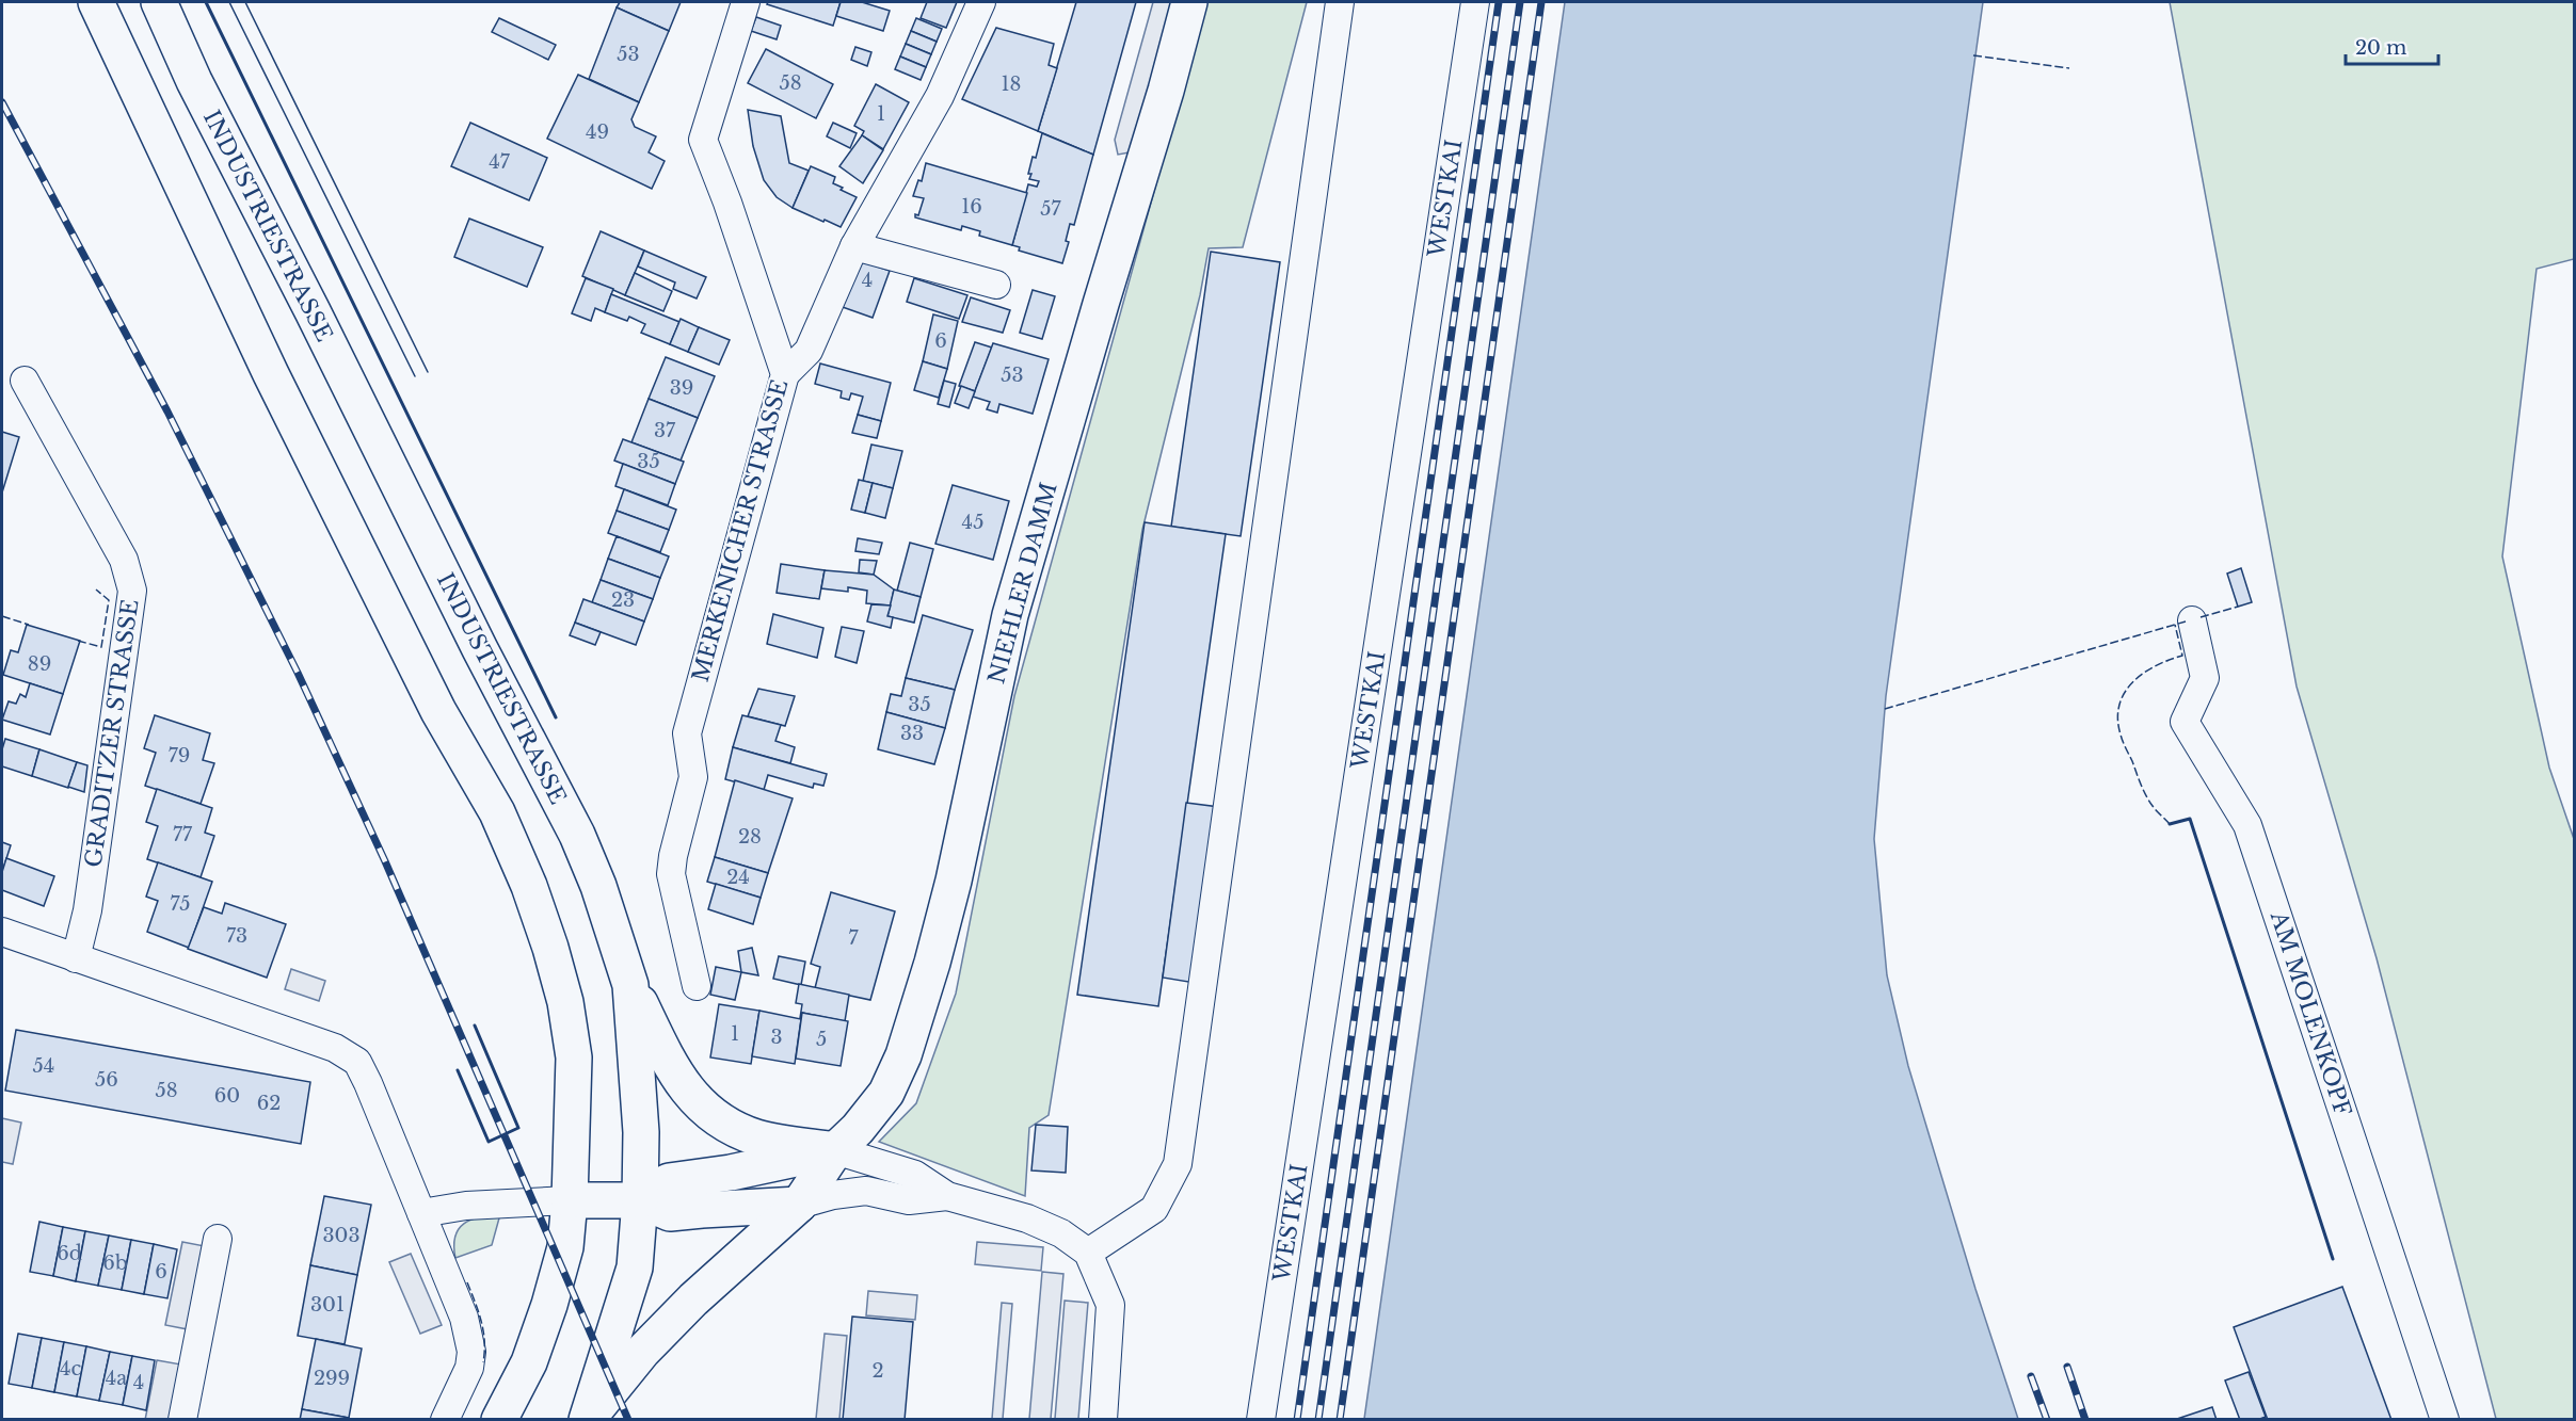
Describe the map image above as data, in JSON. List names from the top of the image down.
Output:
{
  "streets": {
    "main road": ["INDUSTRIESTRASSE", "NIEHLER DAMM"],
    "street": [
      "WESTKAI",
      "MERKENICHER STRASSE",
      "GRADITZER STRASSE",
      "AM MOLENKOPF"
    ]
  },
  "crossings": [
    ["INDUSTRIESTRASSE", "NIEHLER DAMM"]
  ],
  "house_numbers": [
    "53",
    "58",
    "18",
    "1",
    "49",
    "47",
    "16",
    "57",
    "4",
    "6",
    "53",
    "39",
    "37",
    "35",
    "45",
    "23",
    "89",
    "35",
    "33",
    "79",
    "77",
    "28",
    "24",
    "75",
    "73",
    "7",
    "1",
    "3",
    "5",
    "54",
    "56",
    "58",
    "60",
    "62",
    "303",
    "6d",
    "6b",
    "6",
    "301",
    "4c",
    "2",
    "4a",
    "299",
    "4"
  ],
  "scale_bar": "20 m"
}
